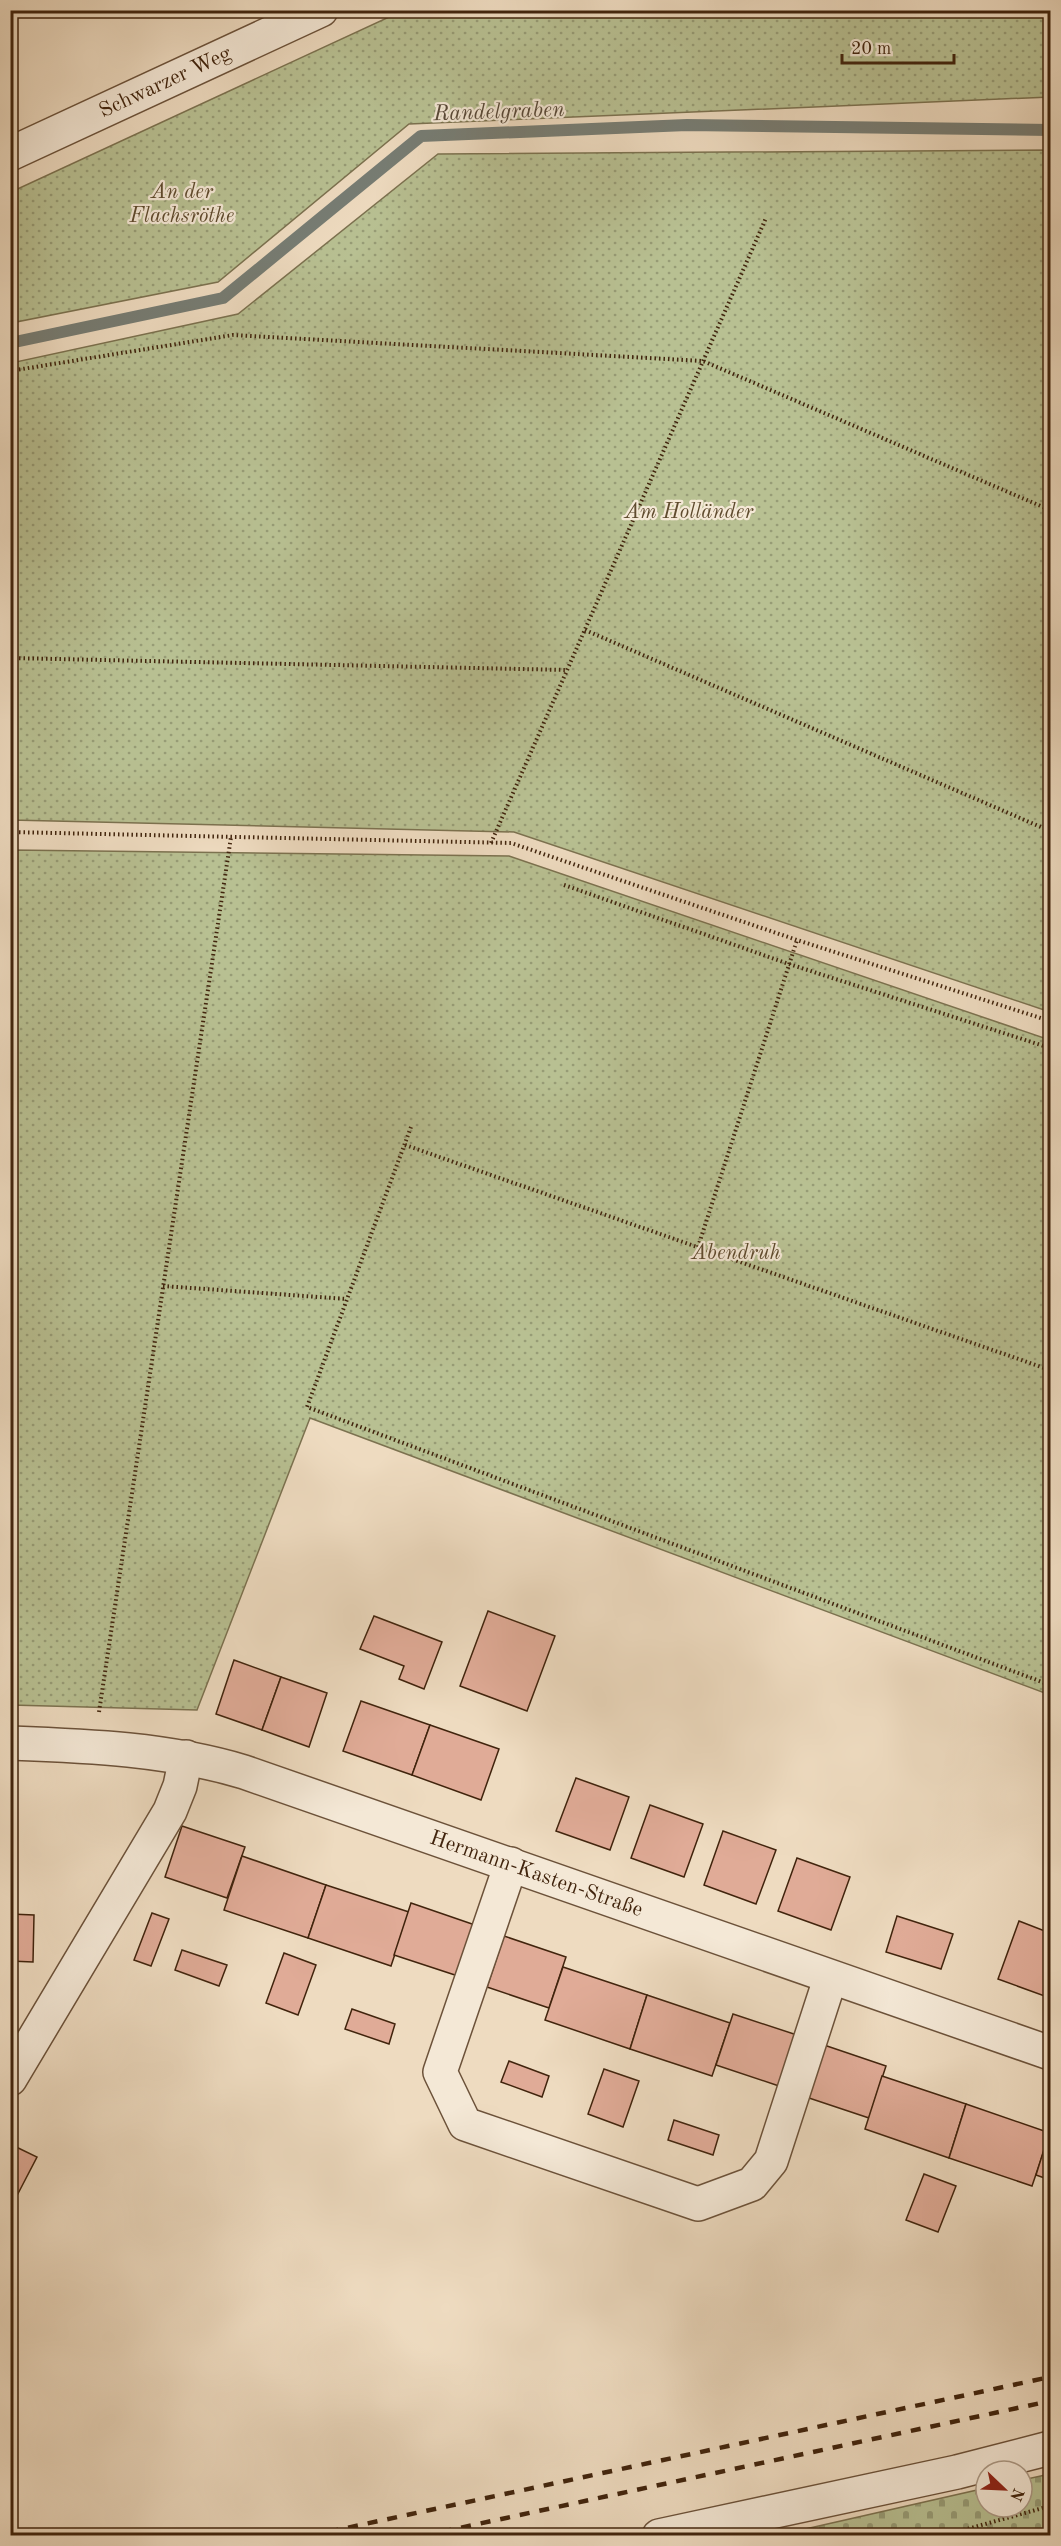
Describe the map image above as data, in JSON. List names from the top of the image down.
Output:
{
  "streets": {
    "street": ["Schwarzer Weg", "Hermann-Kasten-Straße"]
  },
  "water": ["Randelgraben"],
  "parks": ["An der Flachsröthe", "Am Holländer", "Abendruh"],
  "scale_bar": "20 m",
  "north": "bottom right"
}
